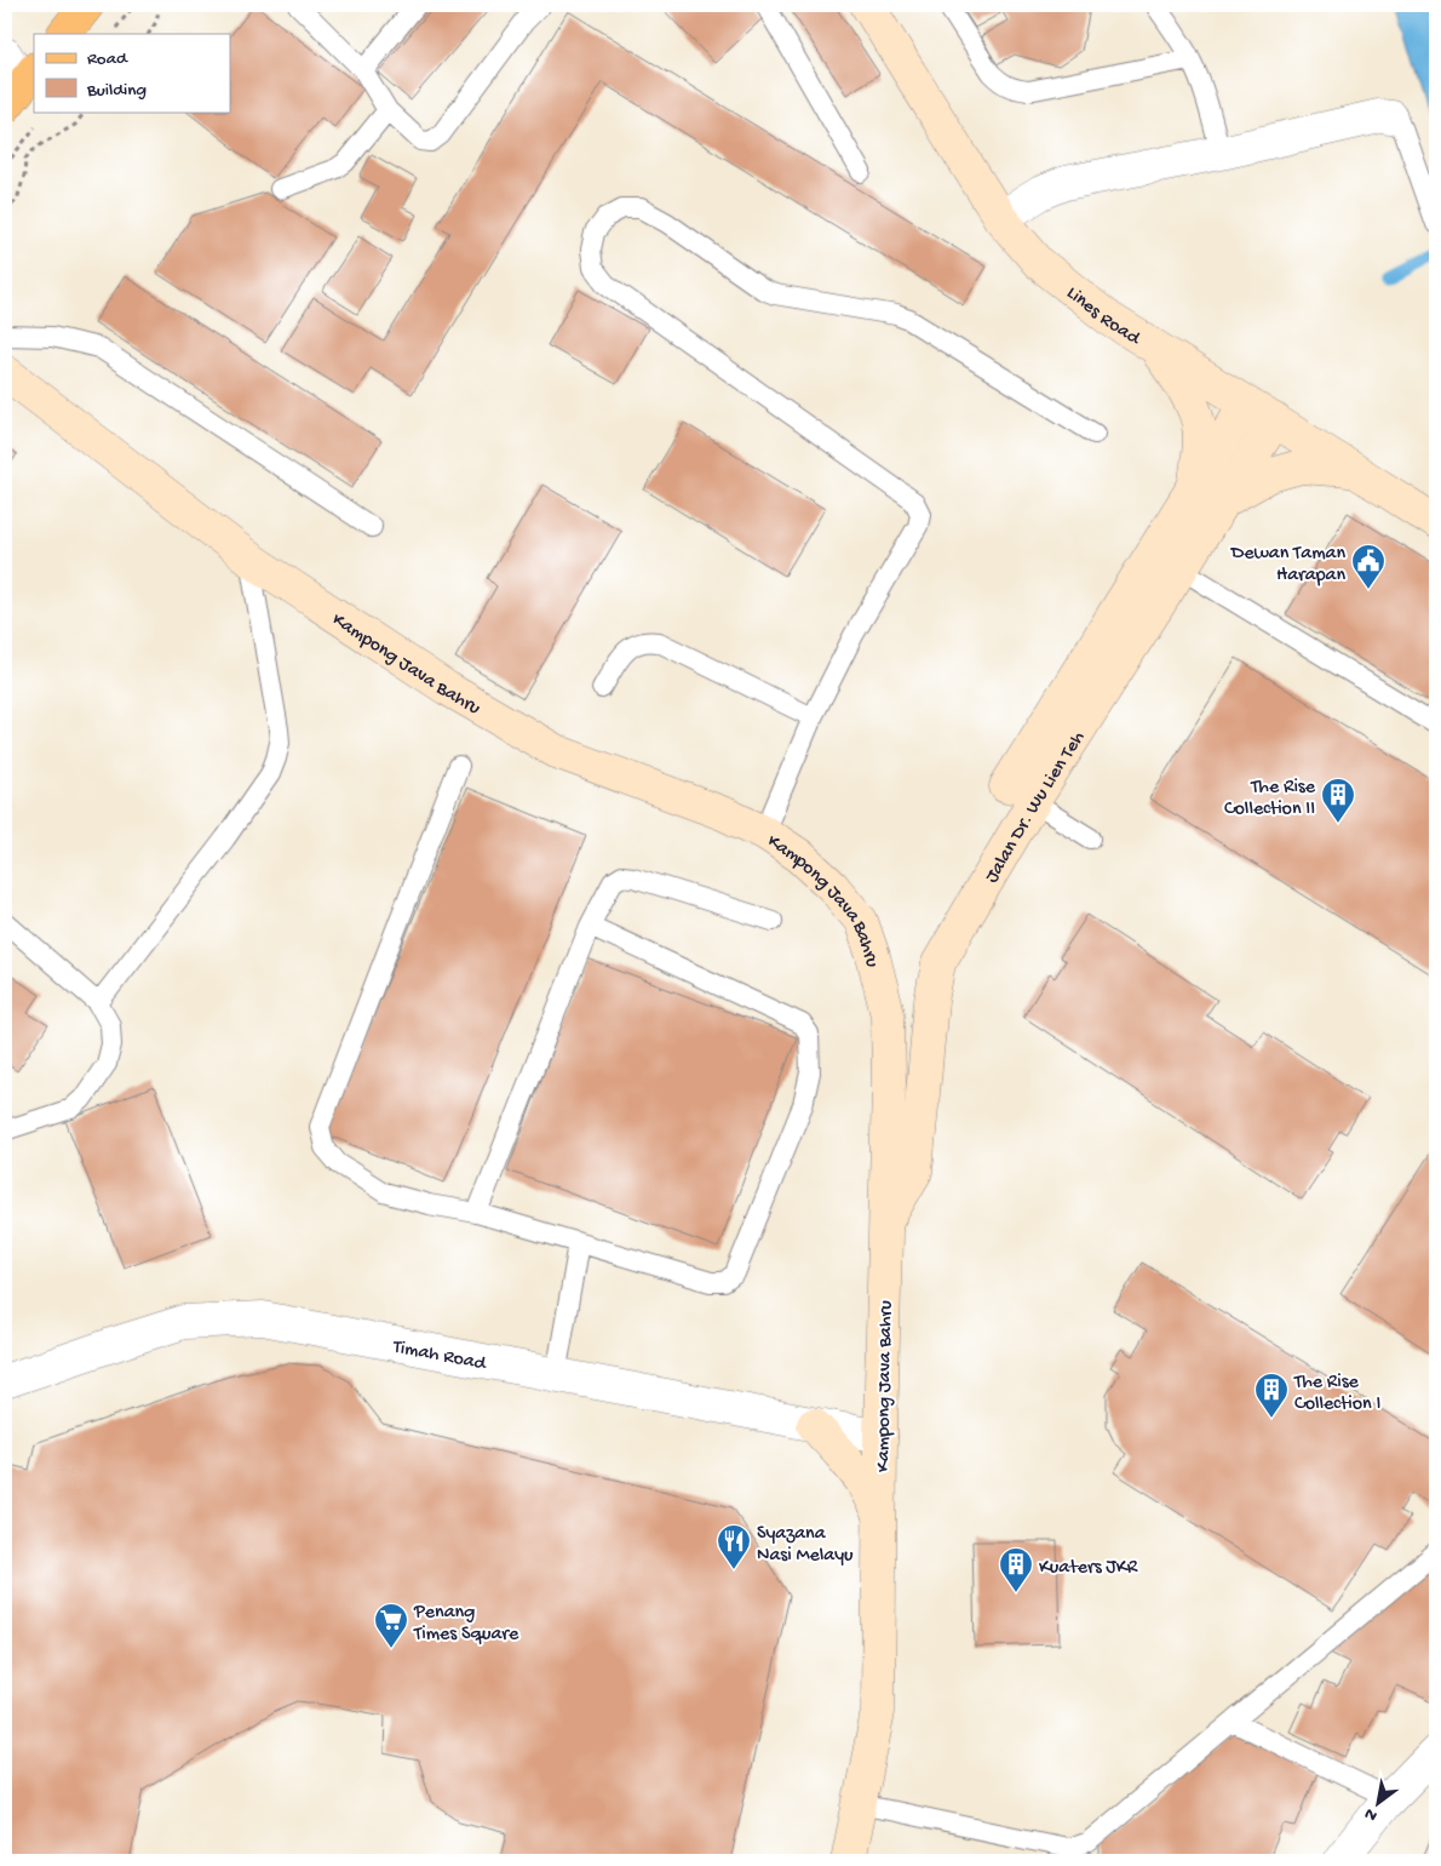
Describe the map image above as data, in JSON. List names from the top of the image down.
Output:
{
  "streets": {
    "street": [
      "Lines Road",
      "Kampong Java Bahru",
      "Jalan Dr. Wu Lien Teh",
      "Timah Road"
    ]
  },
  "crossings": [
    ["Lines Road", "Jalan Dr. Wu Lien Teh"],
    ["Kampong Java Bahru", "Jalan Dr. Wu Lien Teh"],
    ["Kampong Java Bahru", "Timah Road"]
  ],
  "places": {
    "public building": ["Dewan Taman Harapan"],
    "building": ["The Rise Collection II", "The Rise Collection I", "Kuaters JKR"],
    "restaurant": ["Syazana Nasi Melayu"],
    "supermarket": ["Penang Times Square"]
  },
  "legend": ["Road", "Building"],
  "north": "bottom left"
}
